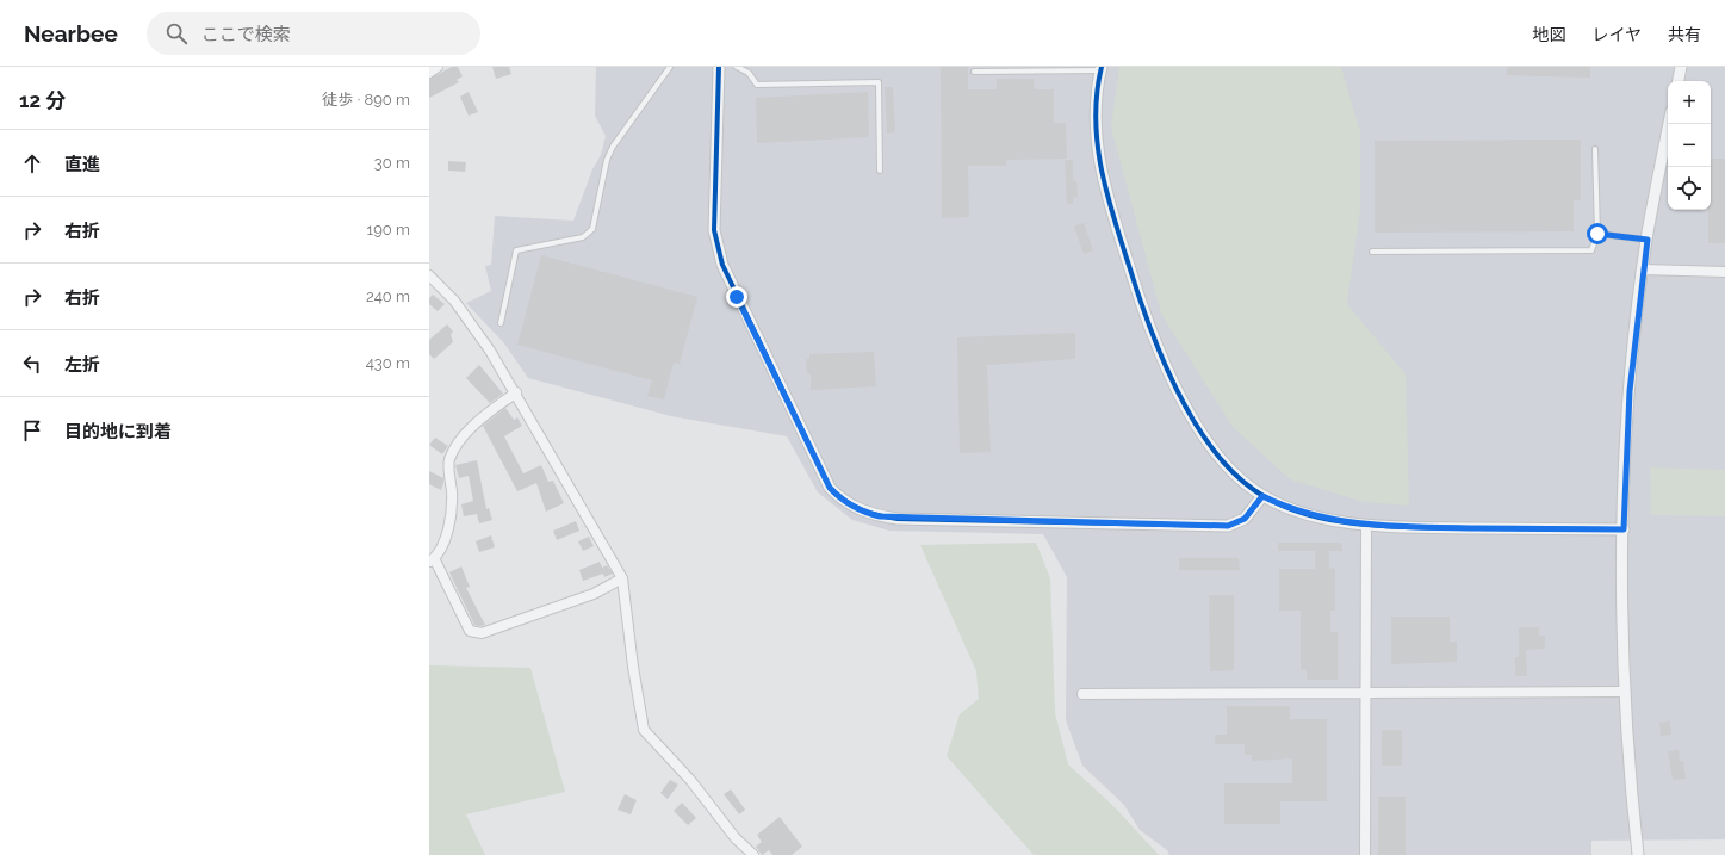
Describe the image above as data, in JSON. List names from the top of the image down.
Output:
{
  "page": {
    "header": "Nearbee",
    "search": "ここで検索",
    "nav": ["地図", "レイヤ", "共有"],
    "heading": ["12 分", "徒歩 · 890 m"],
    "map_buttons": ["+", "−"],
    "list": [
      ["直進", "30 m"],
      ["右折", "190 m"],
      ["右折", "240 m"],
      ["左折", "430 m"],
      "目的地に到着"
    ]
  }
}
